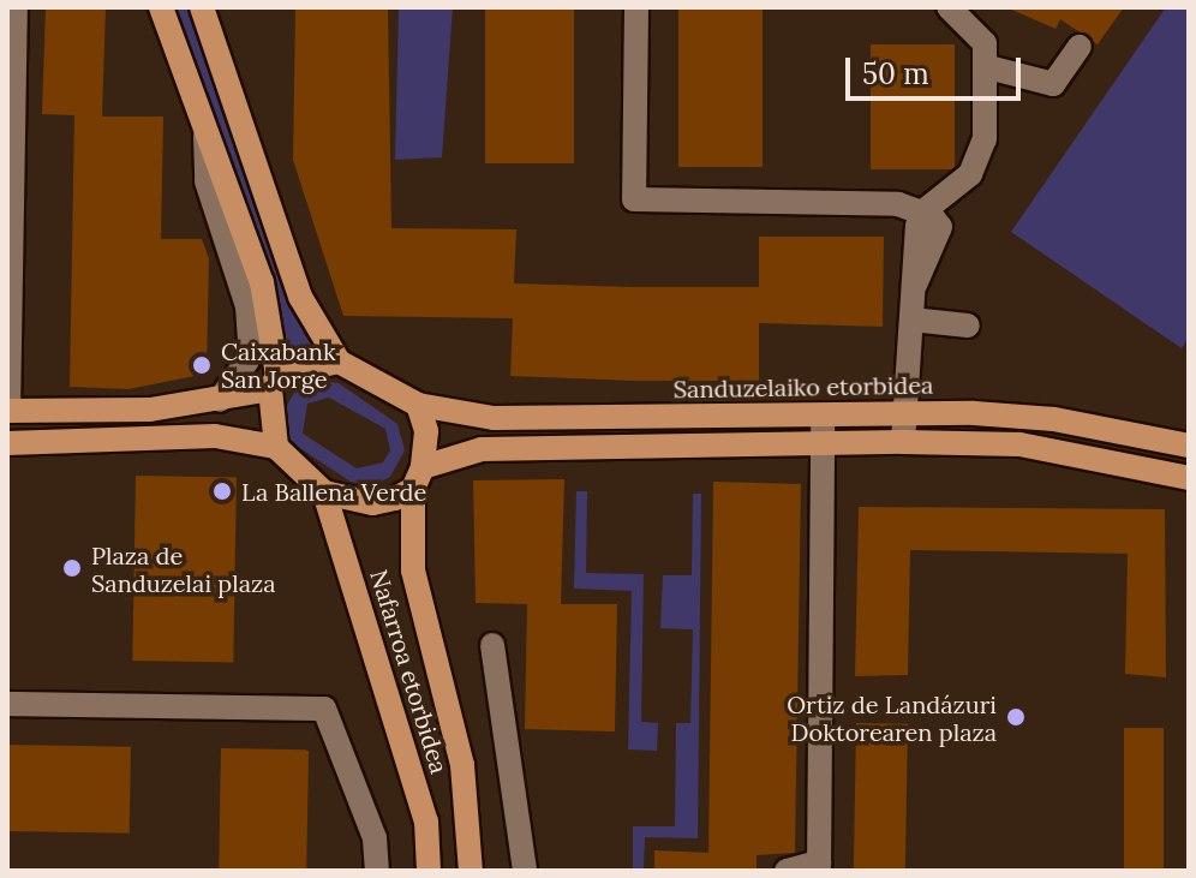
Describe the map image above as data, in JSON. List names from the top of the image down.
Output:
{
  "streets": {
    "main road": ["Sanduzelaiko etorbidea", "Nafarroa etorbidea"]
  },
  "crossings": [
    ["Sanduzelaiko etorbidea", "Nafarroa etorbidea"]
  ],
  "places": [
    "Caixabank San Jorge",
    "La Ballena Verde",
    "Plaza de Sanduzelai plaza",
    "Ortiz de Landázuri Doktorearen plaza"
  ],
  "scale_bar": "50 m"
}
